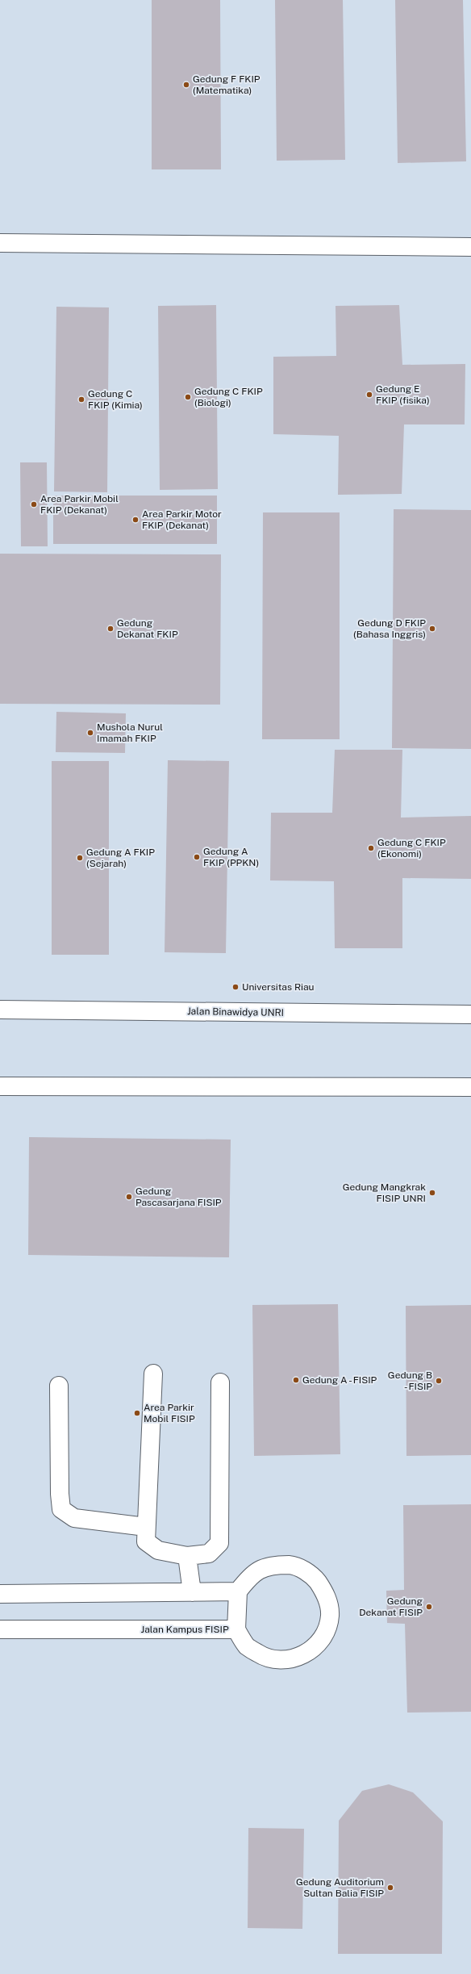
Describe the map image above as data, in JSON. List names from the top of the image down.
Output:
{
  "streets": {
    "lane": ["Jalan Binawidya UNRI", "Jalan Kampus FISIP"]
  },
  "places": [
    "Gedung F FKIP (Matematika)",
    "Gedung E FKIP (fisika)",
    "Gedung C FKIP (Biologi)",
    "Gedung C FKIP (Kimia)",
    "Area Parkir Mobil FKIP (Dekanat)",
    "Area Parkir Motor FKIP (Dekanat)",
    "Gedung Dekanat FKIP",
    "Gedung D FKIP (Bahasa Inggris)",
    "Mushola Nurul Imamah FKIP",
    "Gedung C FKIP (Ekonomi)",
    "Gedung A FKIP (PPKN)",
    "Gedung A FKIP (Sejarah)",
    "Universitas Riau",
    "Gedung Mangkrak FISIP UNRI",
    "Gedung Pascasarjana FISIP",
    "Gedung A - FISIP",
    "Gedung B - FISIP",
    "Area Parkir Mobil FISIP",
    "Gedung Dekanat FISIP",
    "Gedung Auditorium Sultan Balia FISIP"
  ]
}
